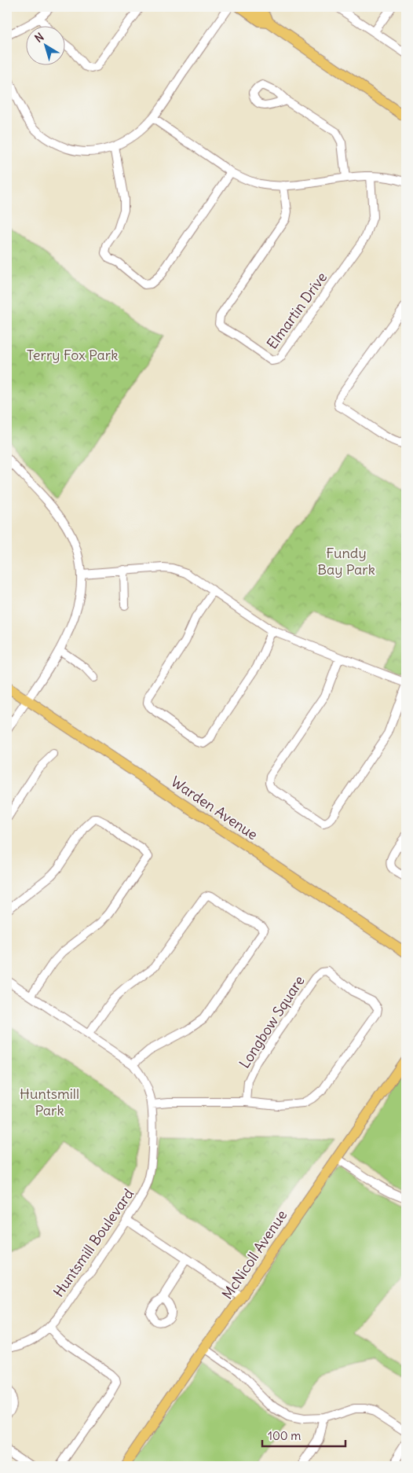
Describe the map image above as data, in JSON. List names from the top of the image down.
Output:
{
  "streets": {
    "main road": ["Warden Avenue", "McNicoll Avenue"],
    "street": ["Elmartin Drive", "Longbow Square", "Huntsmill Boulevard"]
  },
  "crossings": [
    ["Longbow Square", "Huntsmill Boulevard"]
  ],
  "parks": ["Terry Fox Park", "Fundy Bay Park", "Huntsmill Park"],
  "scale_bar": "100 m",
  "north": "top left"
}
